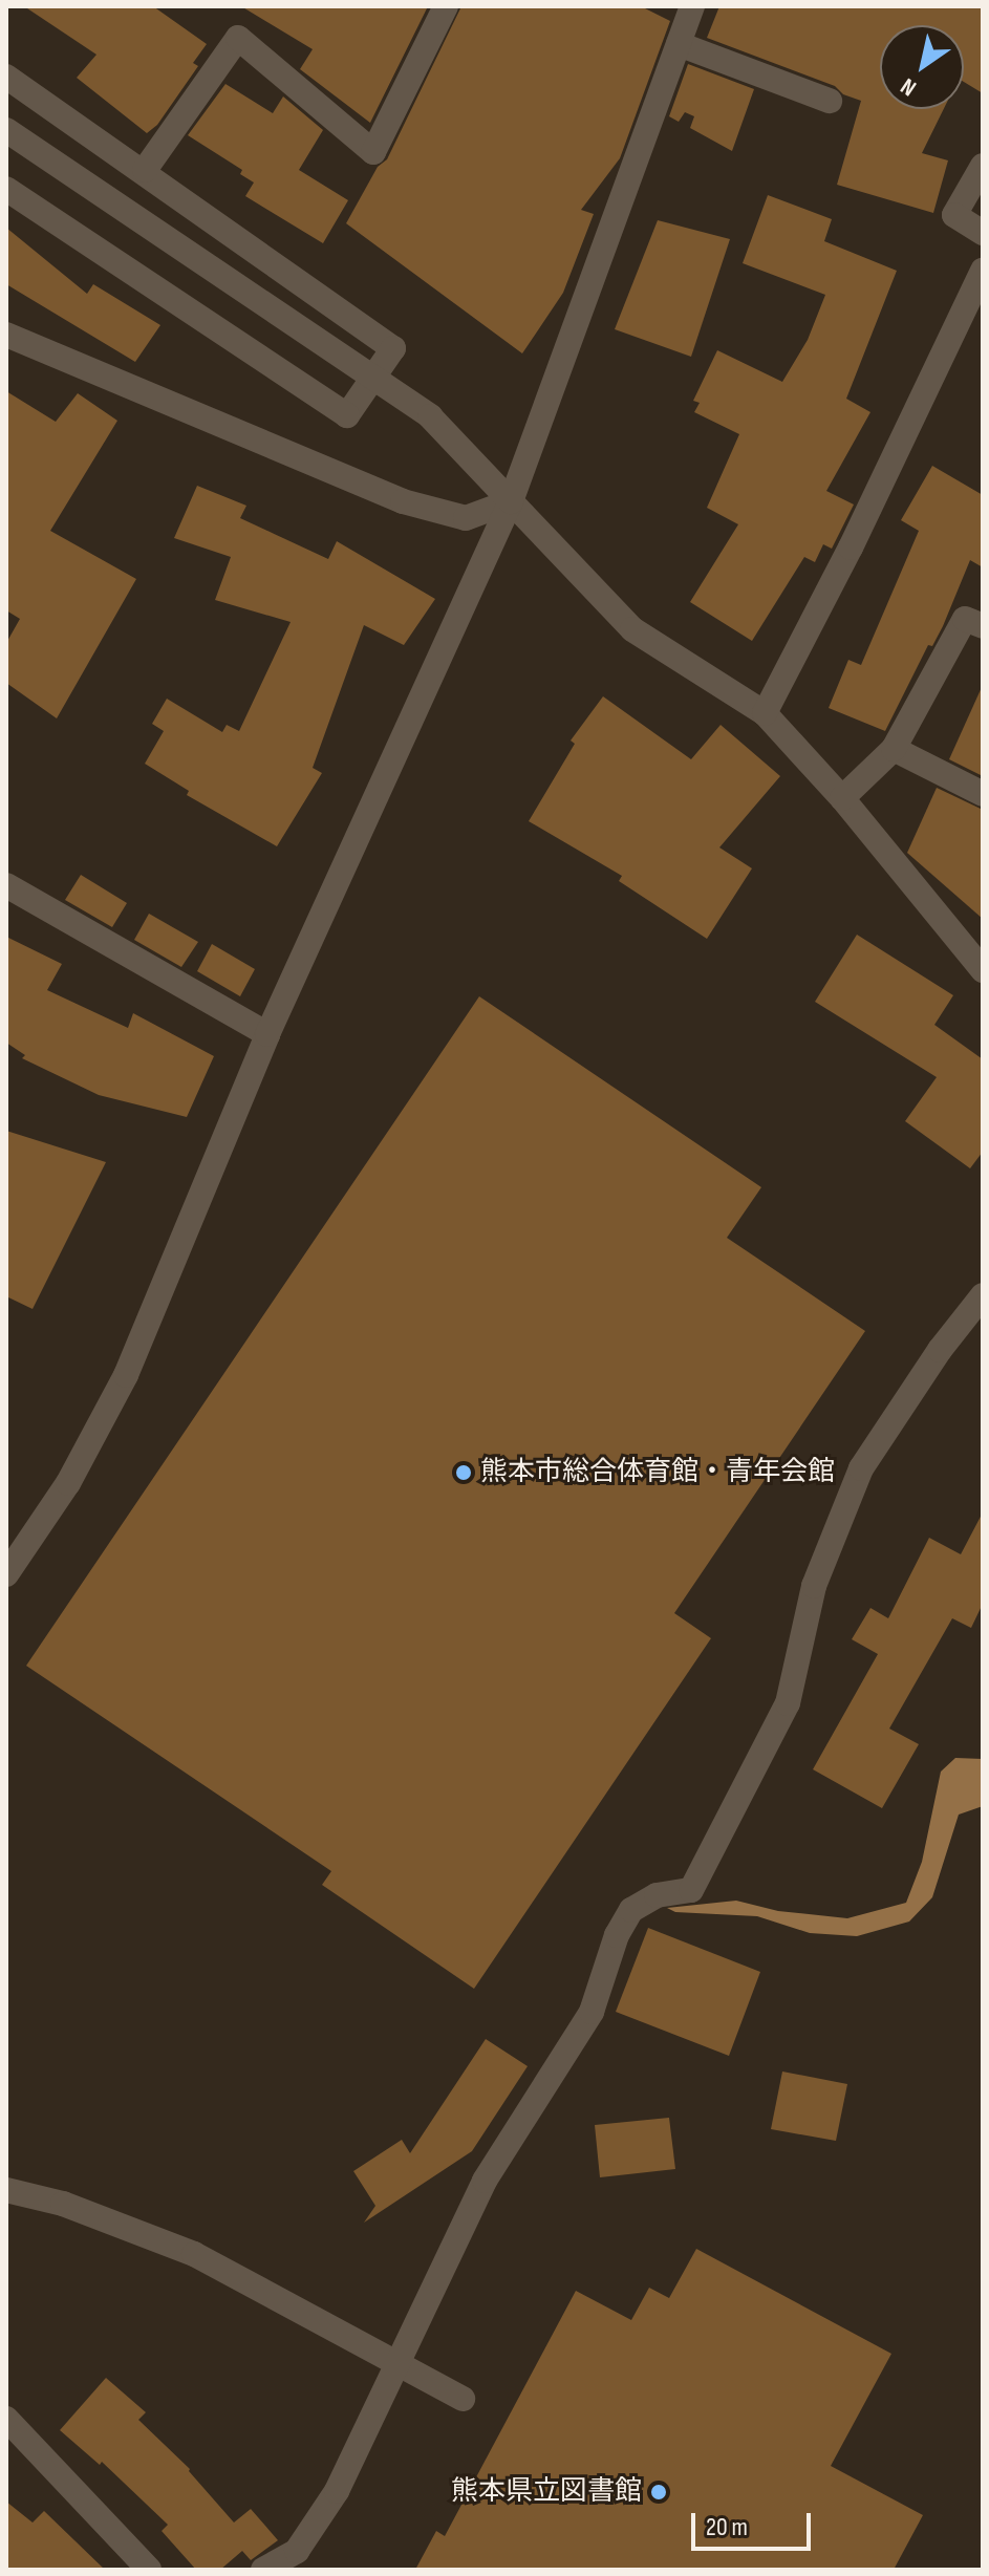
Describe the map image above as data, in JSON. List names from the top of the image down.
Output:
{
  "places": ["熊本市総合体育館・青年会館", "熊本県立図書館"],
  "scale_bar": "20 m",
  "north": "bottom left"
}
